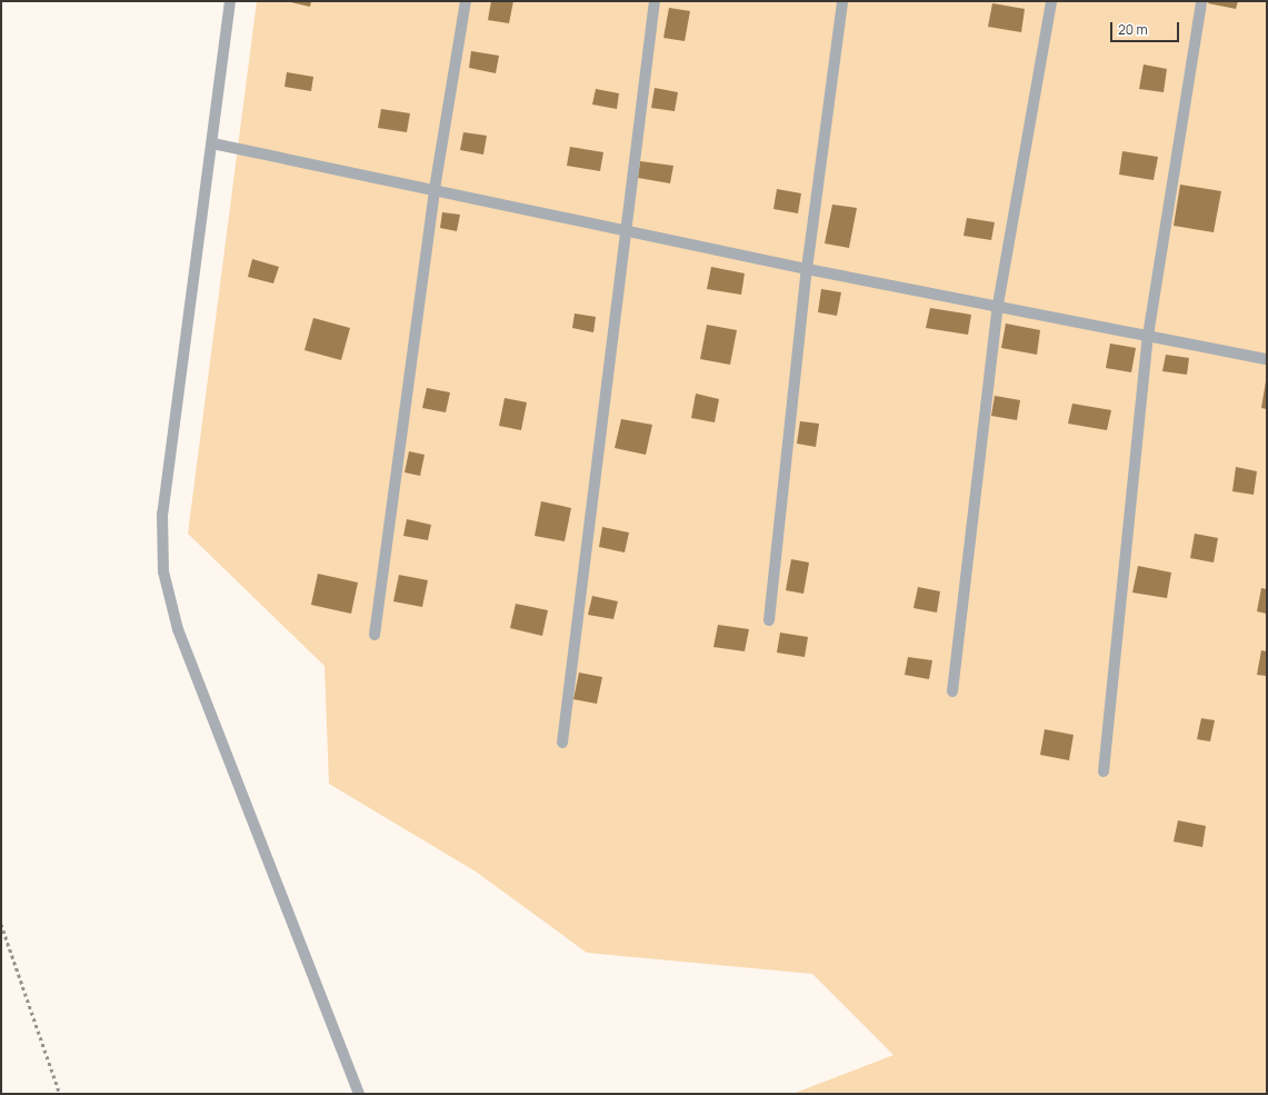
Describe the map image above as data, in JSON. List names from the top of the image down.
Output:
{
  "scale_bar": "20 m"
}
